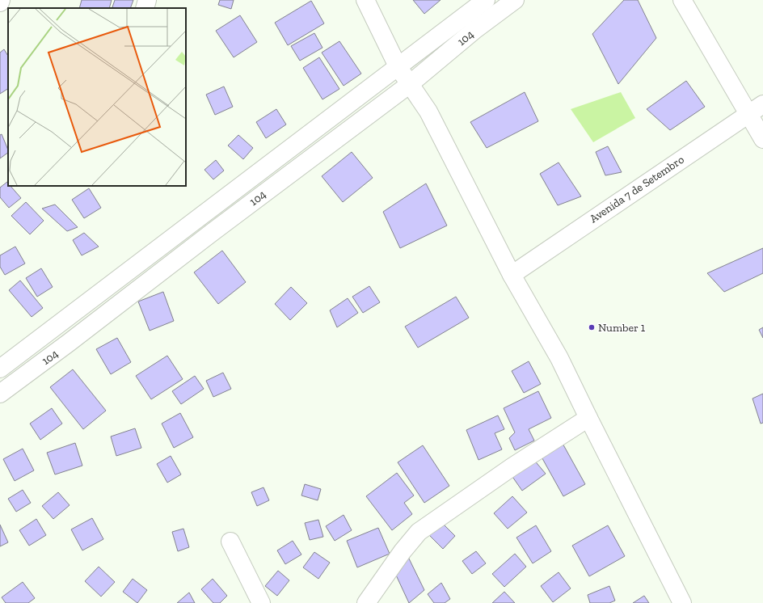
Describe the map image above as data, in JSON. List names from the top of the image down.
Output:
{
  "streets": {
    "street": ["104", "Avenida 7 de Setembro"]
  },
  "places": ["Number 1"]
}
